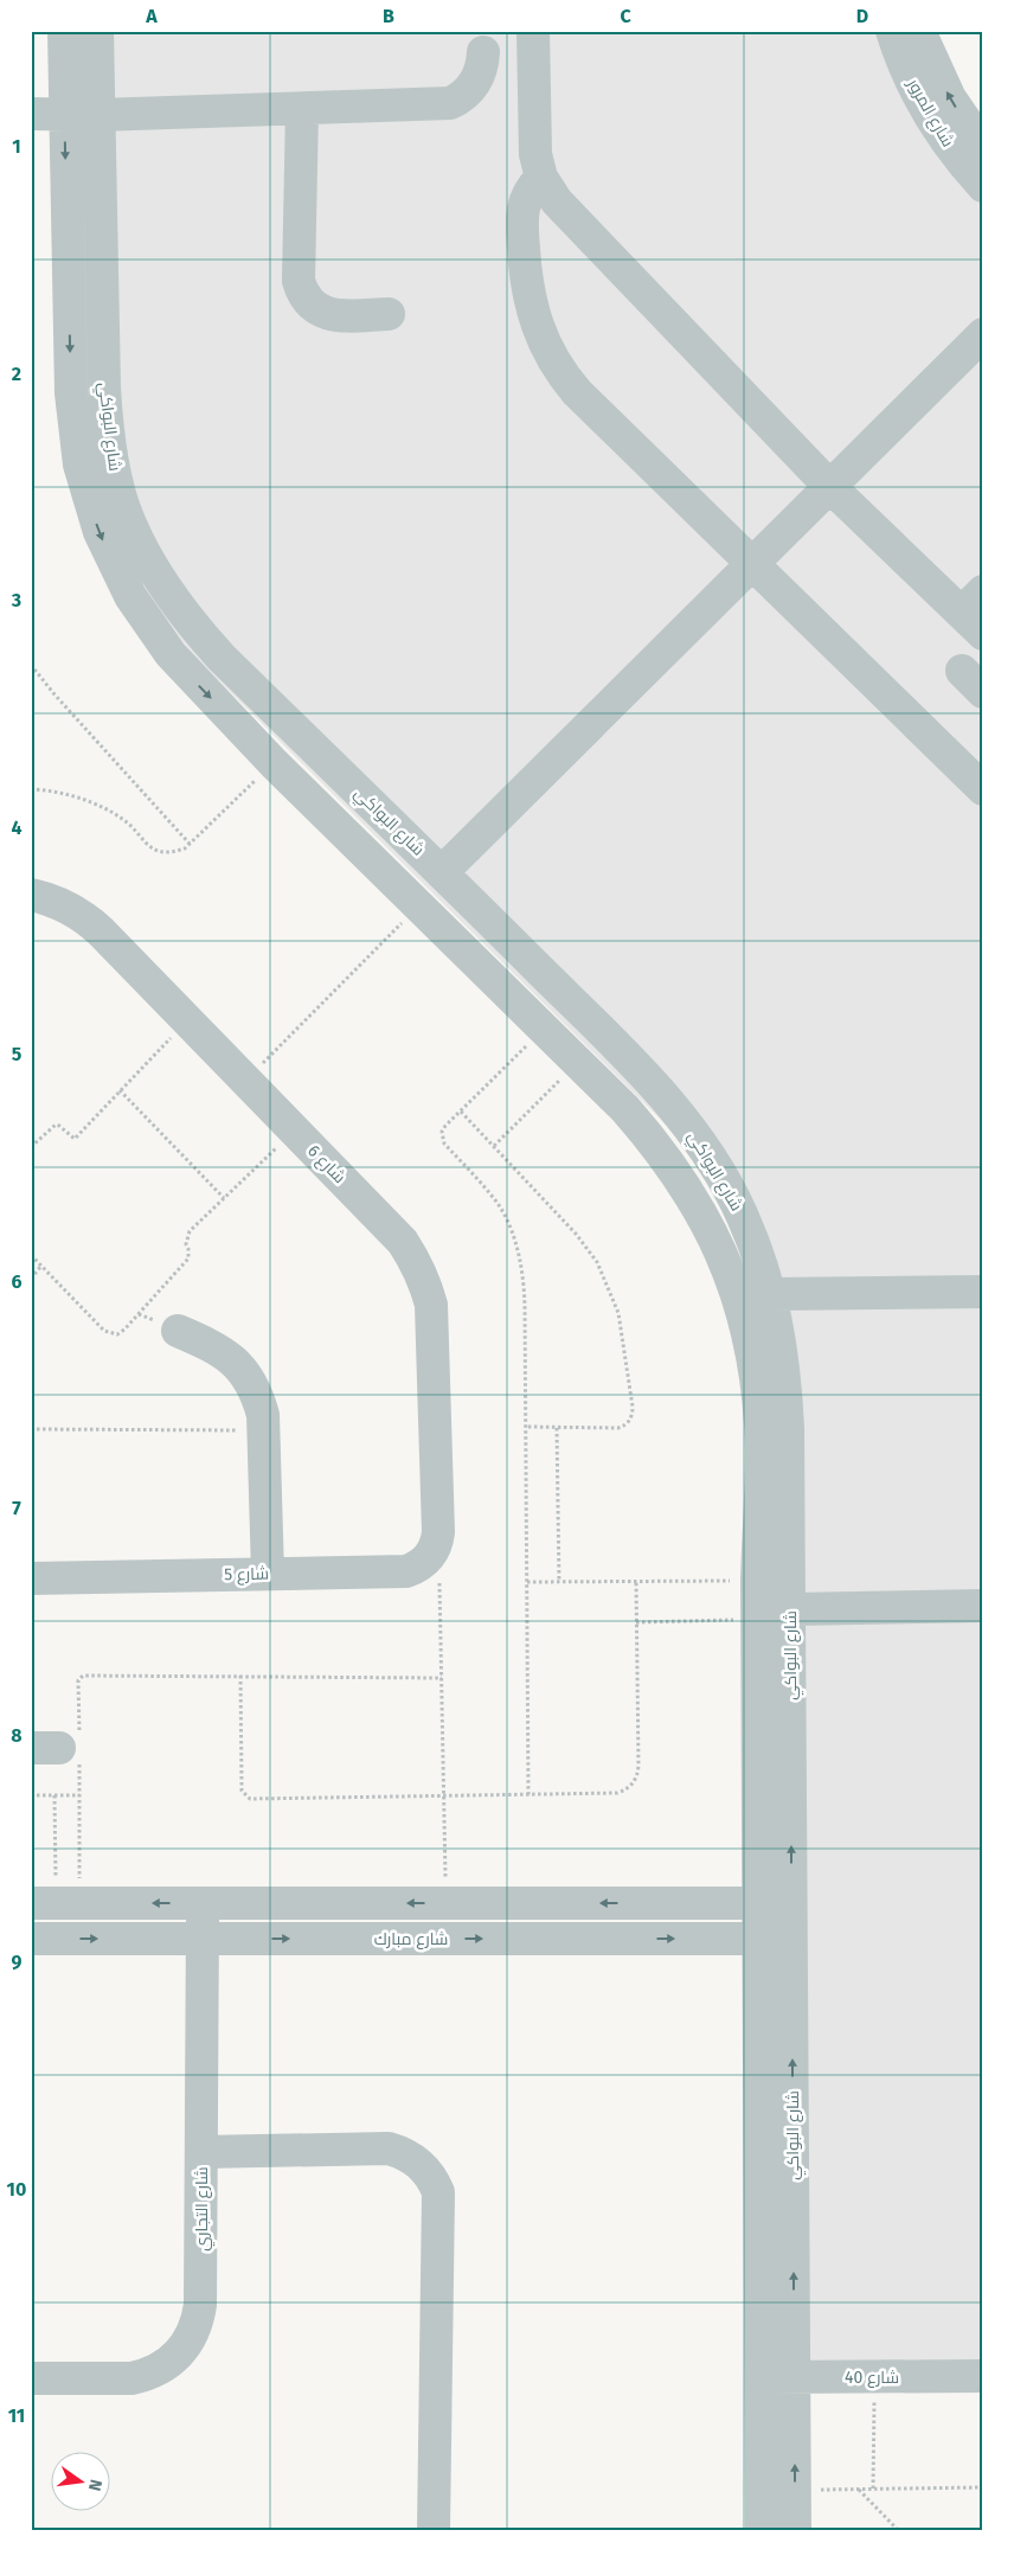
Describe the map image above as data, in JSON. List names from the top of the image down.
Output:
{
  "streets": {
    "street": [
      "شارع المرور",
      "شارع البواكي",
      "شارع 6",
      "شارع 5",
      "شارع مبارك",
      "شارع التجاري",
      "شارع 40"
    ]
  },
  "crossings": [
    ["شارع البواكي", "شارع مبارك"],
    ["شارع البواكي", "شارع 40"],
    ["شارع 6", "شارع 5"],
    ["شارع مبارك", "شارع التجاري"]
  ],
  "north": "right",
  "grid": {
    "columns": [
      "A",
      "B",
      "C",
      "D"
    ],
    "rows": [
      "1",
      "2",
      "3",
      "4",
      "5",
      "6",
      "7",
      "8",
      "9",
      "10",
      "11"
    ]
  }
}
